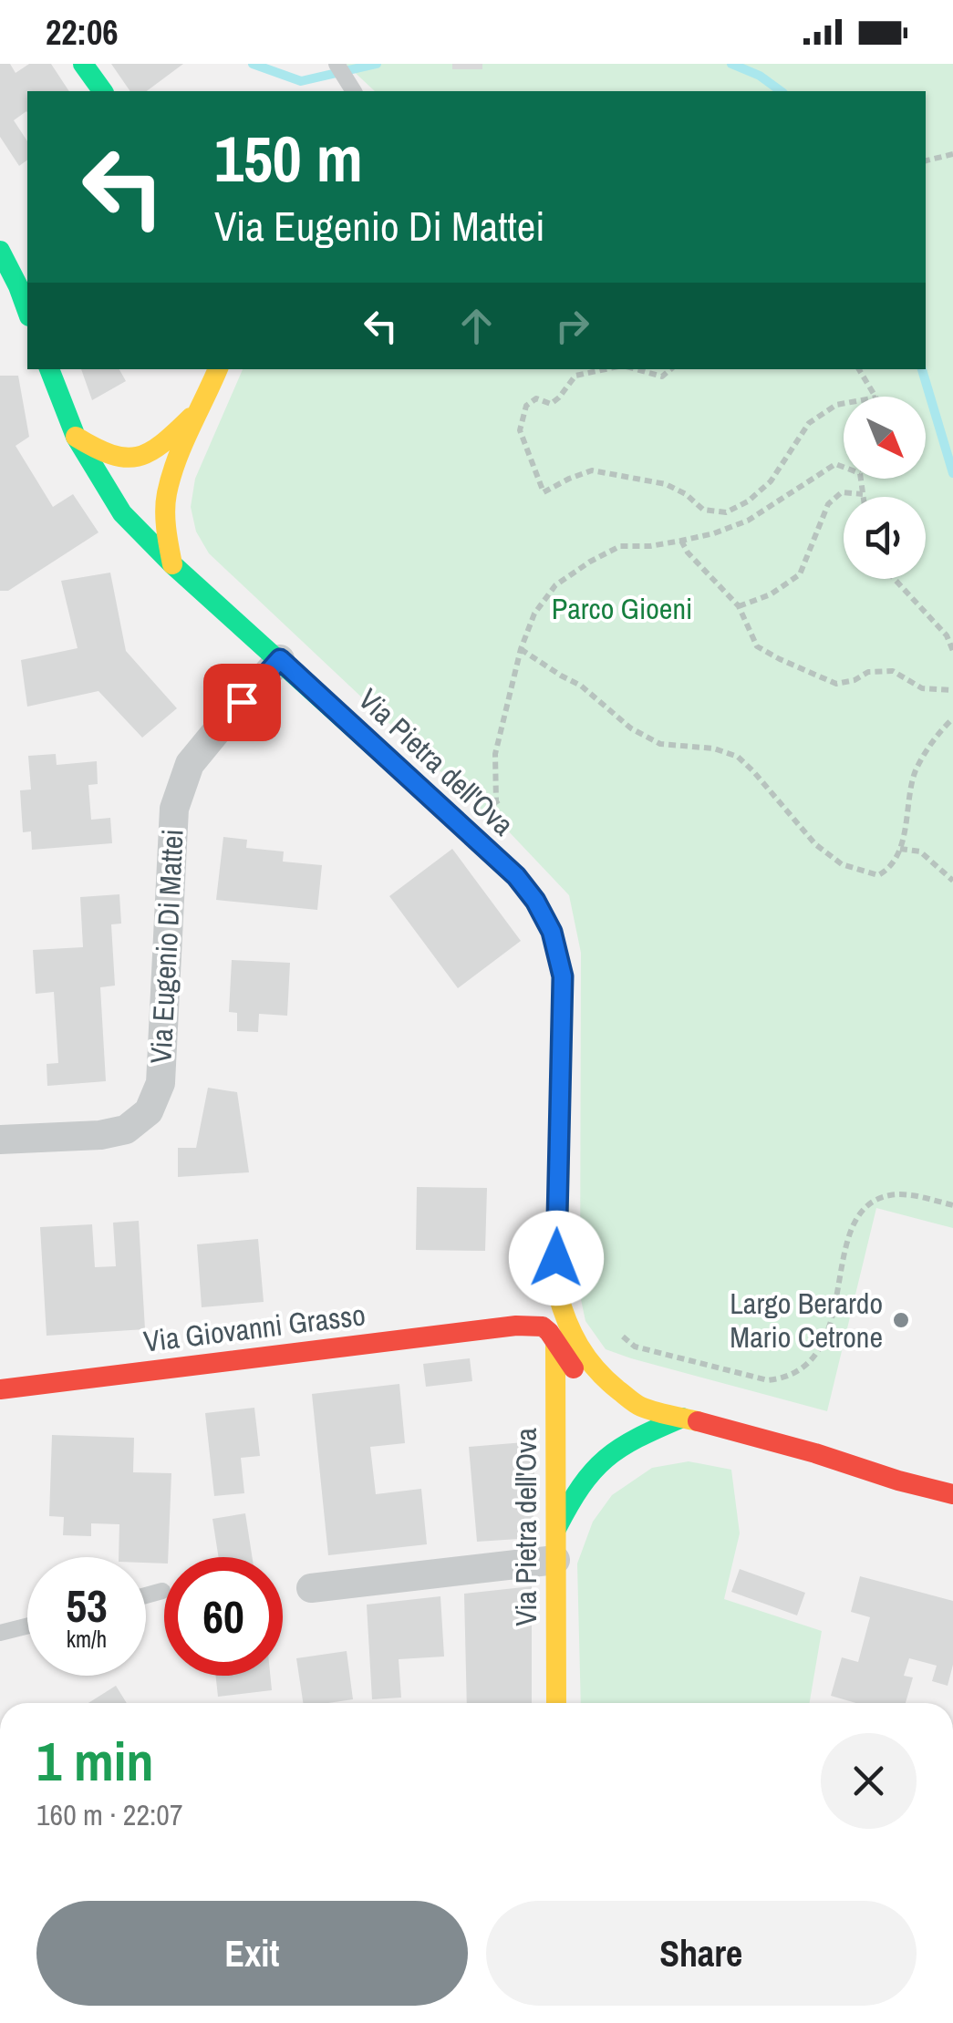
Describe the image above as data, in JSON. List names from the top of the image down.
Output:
{
  "streets": {
    "main road": ["Via Pietra dell'Ova", "Via Giovanni Grasso"],
    "street": ["Via Eugenio Di Mattei"]
  },
  "crossings": [
    ["Via Pietra dell'Ova", "Via Eugenio Di Mattei"]
  ],
  "parks": ["Parco Gioeni"],
  "places": ["Largo Berardo Mario Cetrone"],
  "north": "bottom right",
  "page": {
    "status": "22:06",
    "turn": ["150 m", "Via Eugenio Di Mattei"],
    "speed": "53 km/h",
    "limit": "60",
    "heading": ["1 min", "160 m · 22:07"],
    "buttons": ["Exit", "Share"]
  }
}
